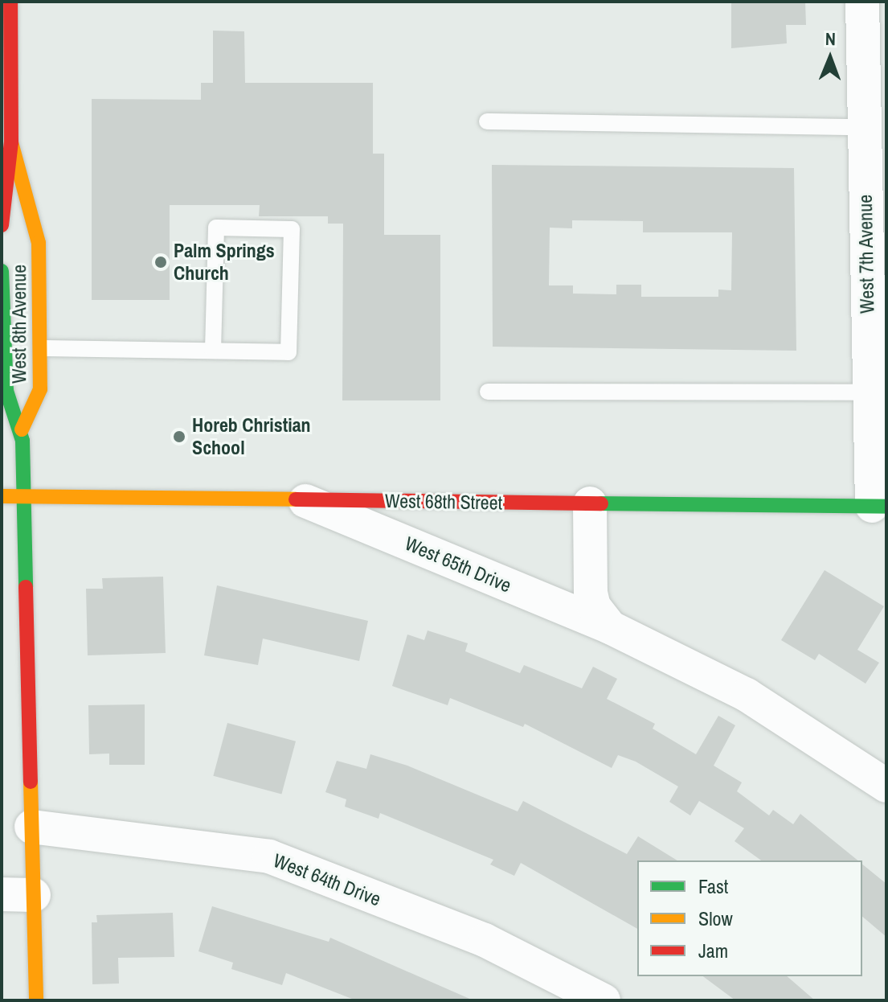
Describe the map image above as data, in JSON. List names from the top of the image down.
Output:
{
  "streets": {
    "street": [
      "West 7th Avenue",
      "West 8th Avenue",
      "West 68th Street",
      "West 65th Drive",
      "West 64th Drive"
    ]
  },
  "crossings": [
    ["West 7th Avenue", "West 68th Street"],
    ["West 8th Avenue", "West 68th Street"],
    ["West 8th Avenue", "West 64th Drive"],
    ["West 68th Street", "West 65th Drive"]
  ],
  "places": ["Palm Springs Church", "Horeb Christian School"],
  "legend": ["Fast", "Slow", "Jam"],
  "north": "top"
}
